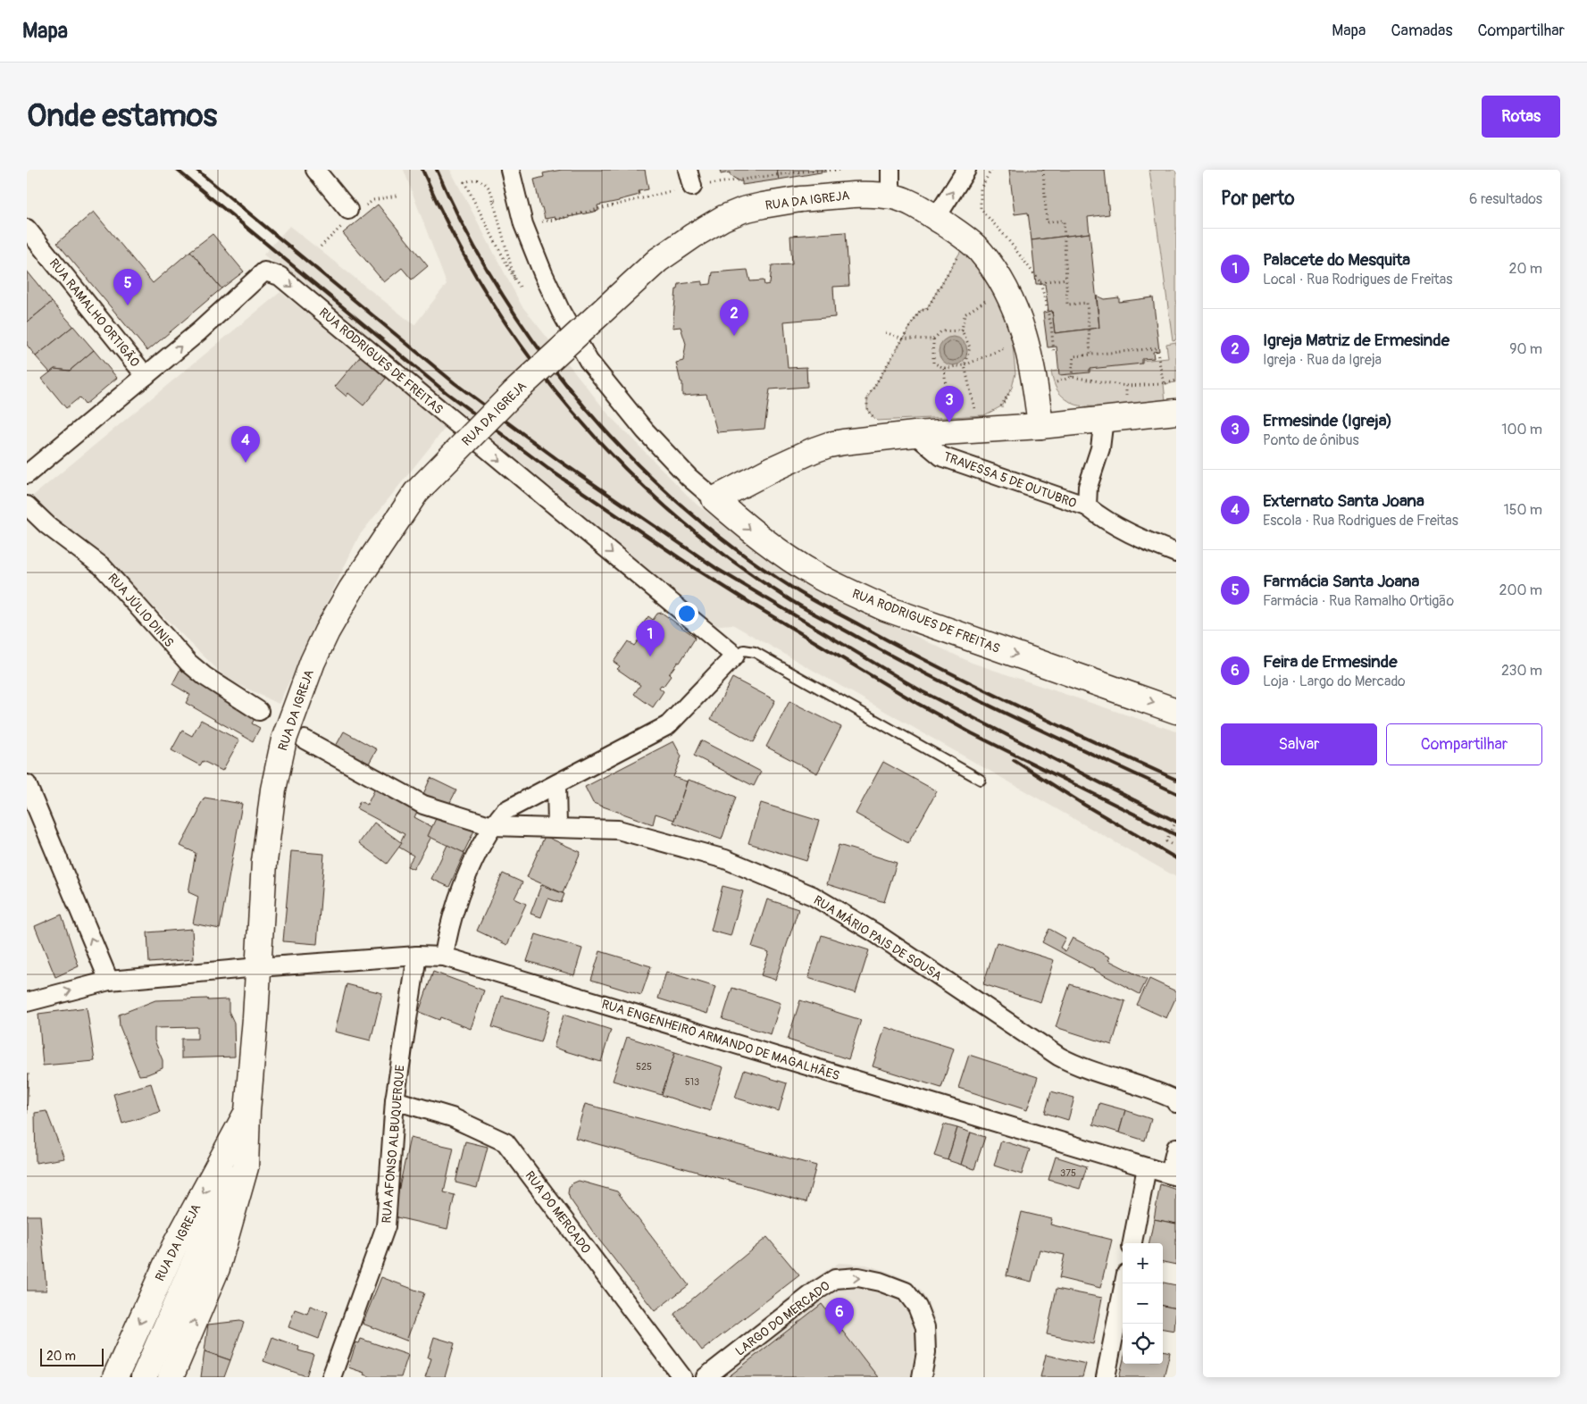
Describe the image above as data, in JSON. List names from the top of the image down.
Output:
{
  "streets": {
    "main road": ["RUA DA IGREJA", "RUA RODRIGUES DE FREITAS"],
    "street": [
      "RUA RAMALHO ORTIGÃO",
      "TRAVESSA 5 DE OUTUBRO",
      "RUA JÚLIO DINIS",
      "RUA MÁRIO PAIS DE SOUSA",
      "RUA ENGENHEIRO ARMANDO DE MAGALHÃES",
      "RUA AFONSO ALBUQUERQUE",
      "RUA DO MERCADO",
      "LARGO DO MERCADO"
    ]
  },
  "crossings": [
    ["RUA DA IGREJA", "RUA ENGENHEIRO ARMANDO DE MAGALHÃES"],
    ["RUA RAMALHO ORTIGÃO", "RUA RODRIGUES DE FREITAS"],
    ["RUA ENGENHEIRO ARMANDO DE MAGALHÃES", "RUA AFONSO ALBUQUERQUE"],
    ["RUA AFONSO ALBUQUERQUE", "RUA DO MERCADO"]
  ],
  "one_way": ["RUA RODRIGUES DE FREITAS"],
  "house_numbers": ["525", "513", "375"],
  "scale_bar": "20 m",
  "page": {
    "header": "Mapa",
    "nav": ["Mapa", "Camadas", "Compartilhar"],
    "buttons": [
      "Rotas",
      ["Salvar", "Compartilhar"]
    ],
    "title": "Onde estamos",
    "heading": ["Por perto", "6 resultados"],
    "list": [
      {
        "mark": "1",
        "name": "Palacete do Mesquita",
        "note": "Local · Rua Rodrigues de Freitas",
        "value": "20 m"
      },
      {
        "mark": "2",
        "name": "Igreja Matriz de Ermesinde",
        "note": "Igreja · Rua da Igreja",
        "value": "90 m"
      },
      {
        "mark": "3",
        "name": "Ermesinde (Igreja)",
        "note": "Ponto de ônibus",
        "value": "100 m"
      },
      {
        "mark": "4",
        "name": "Externato Santa Joana",
        "note": "Escola · Rua Rodrigues de Freitas",
        "value": "150 m"
      },
      {
        "mark": "5",
        "name": "Farmácia Santa Joana",
        "note": "Farmácia · Rua Ramalho Ortigão",
        "value": "200 m"
      },
      {
        "mark": "6",
        "name": "Feira de Ermesinde",
        "note": "Loja · Largo do Mercado",
        "value": "230 m"
      }
    ],
    "pins": [
      "5",
      "2",
      "3",
      "4",
      "1",
      "6"
    ],
    "map_buttons": ["+", "−"],
    "scale": "20 m"
  }
}
